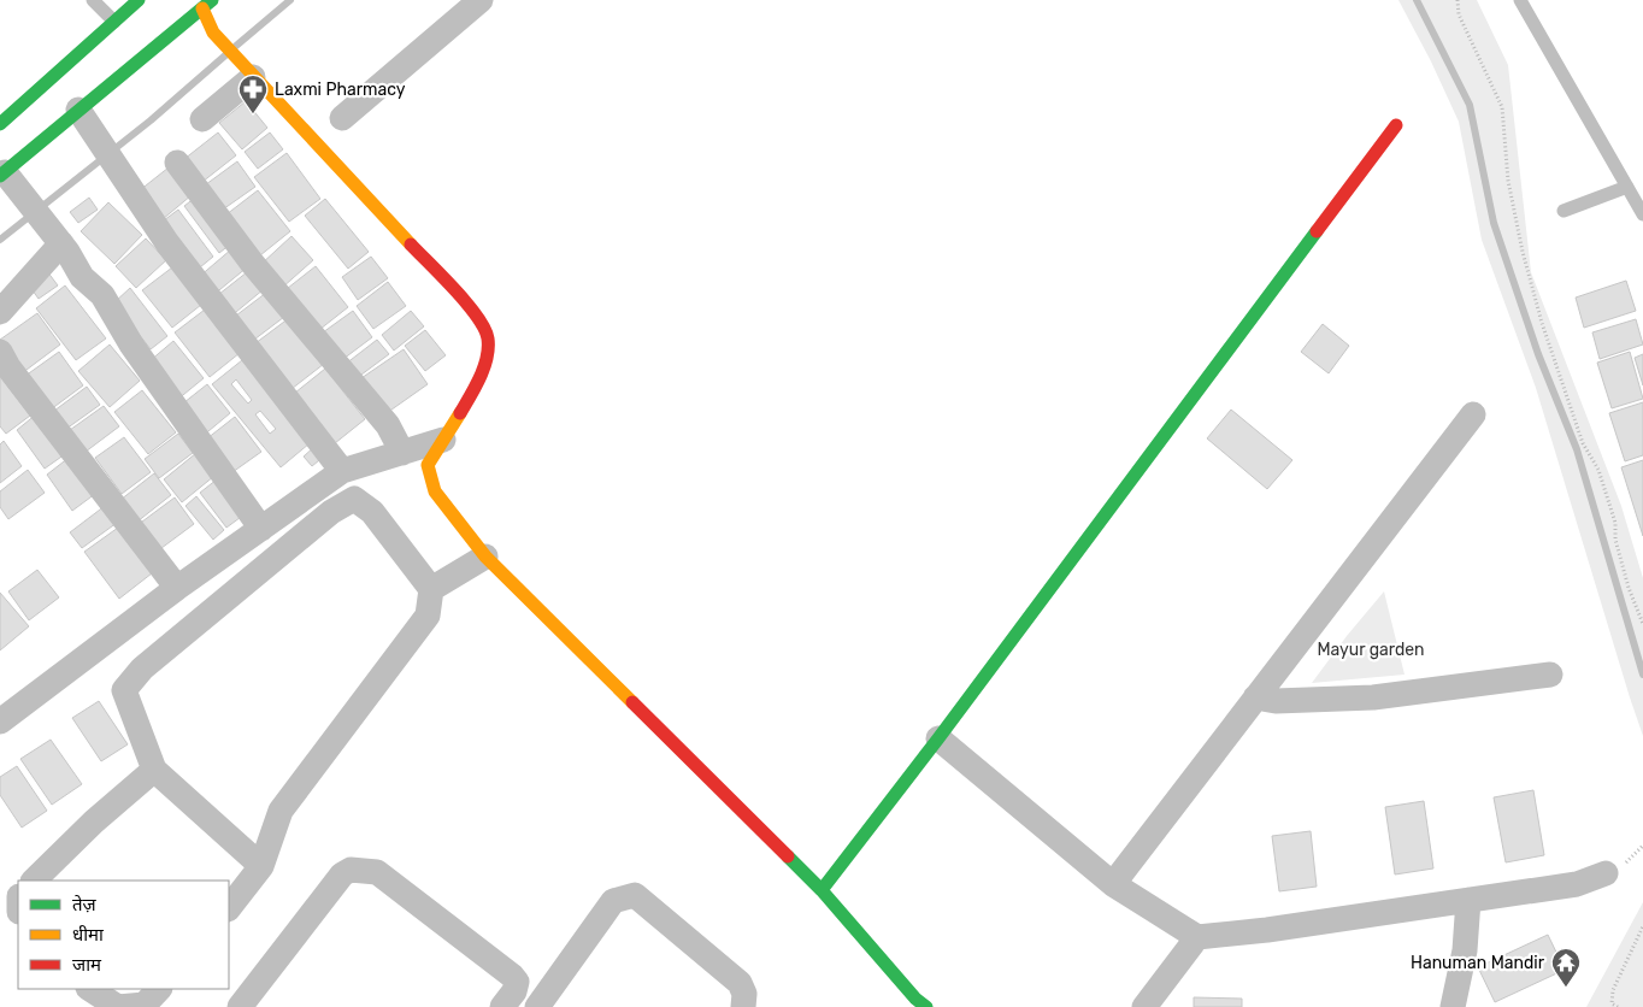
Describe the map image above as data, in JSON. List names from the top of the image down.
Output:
{
  "parks": ["Mayur garden"],
  "places": {
    "pharmacy": ["Laxmi Pharmacy"],
    "temple": ["Hanuman Mandir"]
  },
  "legend": ["तेज़", "धीमा", "जाम"]
}
